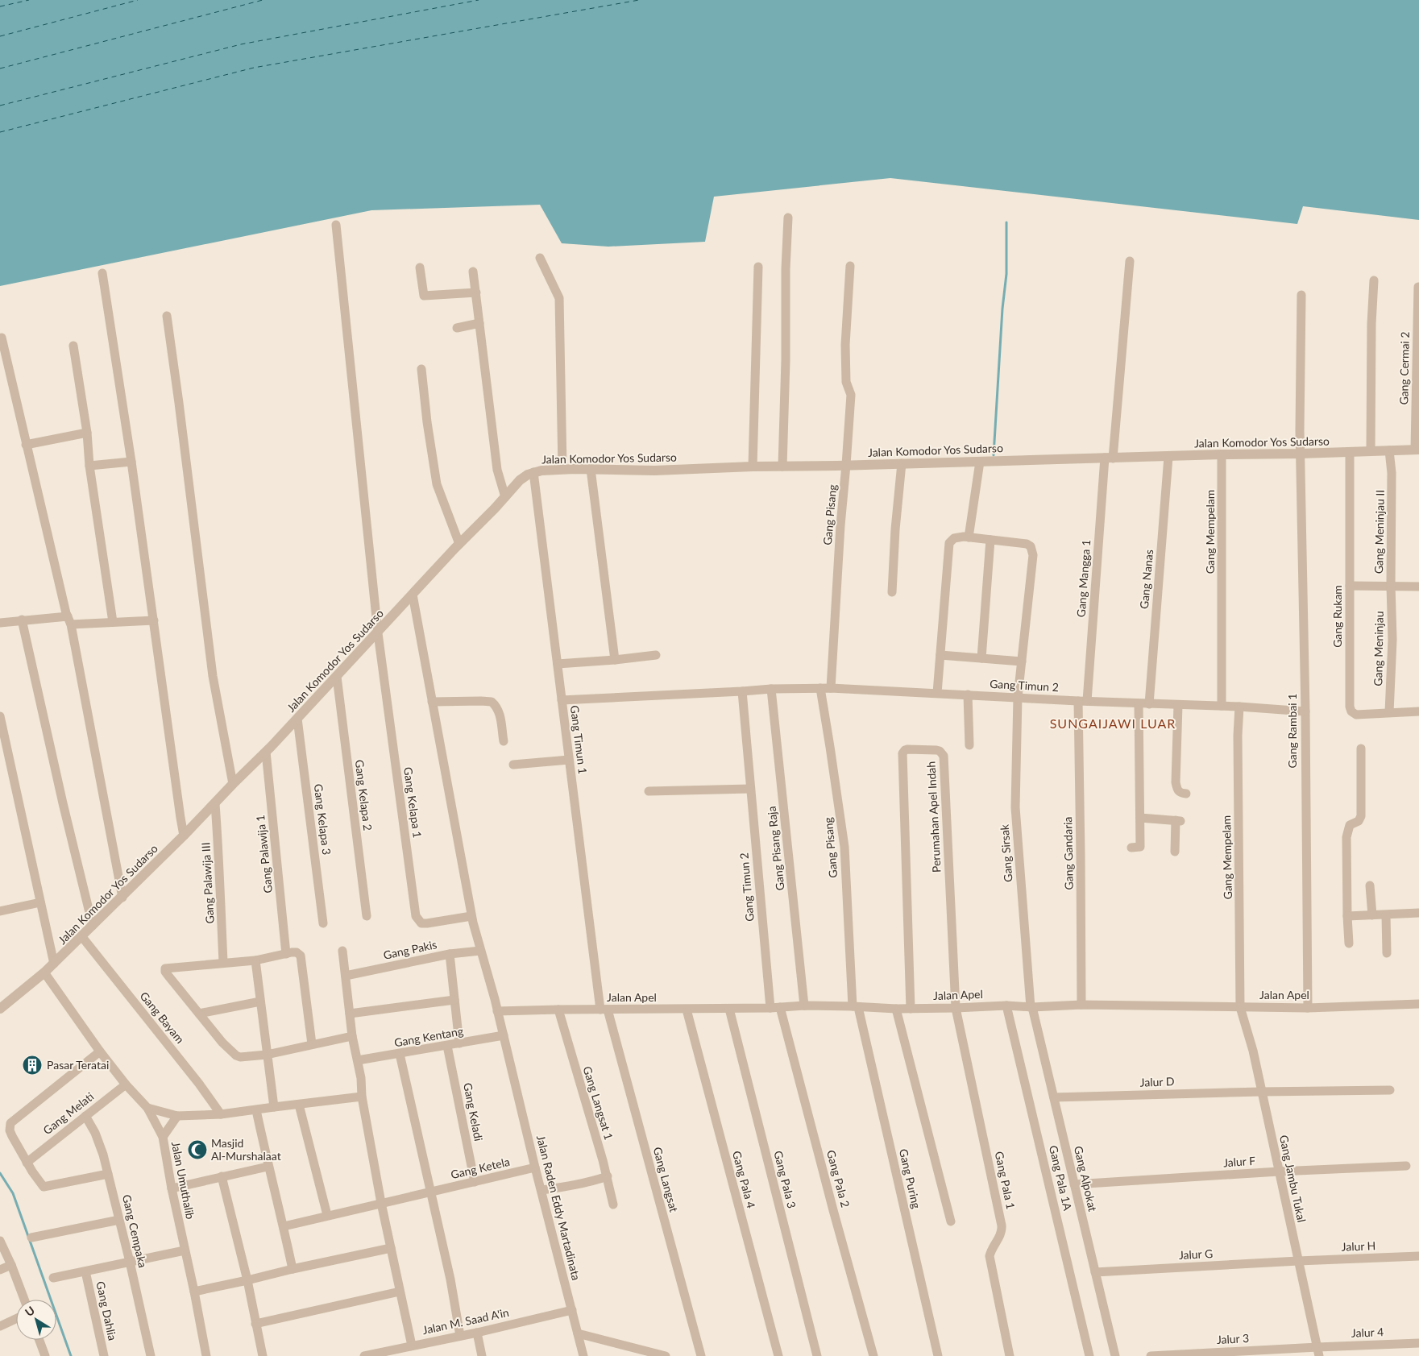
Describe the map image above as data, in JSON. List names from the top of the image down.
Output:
{
  "streets": {
    "street": [
      "Gang Cermai 2",
      "Jalan Komodor Yos Sudarso",
      "Gang Pisang",
      "Gang Mempelam",
      "Gang Meninjau II",
      "Gang Mangga 1",
      "Gang Nanas",
      "Gang Rukam",
      "Gang Meninjau",
      "Gang Timun 2",
      "Gang Rambai 1",
      "Gang Timun 1",
      "Gang Kelapa 2",
      "Gang Kelapa 1",
      "Perumahan Apel Indah",
      "Gang Kelapa 3",
      "Gang Pisang Raja",
      "Gang Sirsak",
      "Gang Gandaria",
      "Gang Palawija 1",
      "Gang Palawija III",
      "Gang Pakis",
      "Jalan Apel",
      "Gang Bayam",
      "Gang Kentang",
      "Jalur D",
      "Gang Langsat 1",
      "Gang Keladi",
      "Gang Melati",
      "Jalur F",
      "Gang Ketela",
      "Gang Pala 1A",
      "Gang Pala 2",
      "Gang Puring",
      "Gang Alpokat",
      "Gang Jambu Tukal",
      "Gang Langsat",
      "Gang Pala 4",
      "Gang Pala 3",
      "Jalan Umuthalib",
      "Gang Pala 1",
      "Jalan Raden Eddy Martadinata",
      "Gang Cempaka",
      "Jalur H",
      "Jalur G",
      "Gang Dahlia",
      "Jalan M. Saad A'in",
      "Jalur 4",
      "Jalur 3"
    ]
  },
  "crossings": [
    ["Gang Cermai 2", "Jalan Komodor Yos Sudarso"],
    ["Jalan Komodor Yos Sudarso", "Gang Pisang"],
    ["Jalan Komodor Yos Sudarso", "Gang Mempelam"],
    ["Jalan Komodor Yos Sudarso", "Gang Meninjau II"],
    ["Jalan Komodor Yos Sudarso", "Gang Mangga 1"],
    ["Jalan Komodor Yos Sudarso", "Gang Nanas"],
    ["Jalan Komodor Yos Sudarso", "Gang Rukam"],
    ["Jalan Komodor Yos Sudarso", "Gang Rambai 1"],
    ["Jalan Komodor Yos Sudarso", "Gang Timun 1"],
    ["Jalan Komodor Yos Sudarso", "Gang Kelapa 2"],
    ["Jalan Komodor Yos Sudarso", "Gang Kelapa 1"],
    ["Jalan Komodor Yos Sudarso", "Gang Kelapa 3"],
    ["Jalan Komodor Yos Sudarso", "Gang Palawija 1"],
    ["Jalan Komodor Yos Sudarso", "Gang Palawija III"],
    ["Jalan Komodor Yos Sudarso", "Gang Bayam"],
    ["Jalan Komodor Yos Sudarso", "Jalan Umuthalib"],
    ["Jalan Komodor Yos Sudarso", "Jalan Raden Eddy Martadinata"],
    ["Gang Pisang", "Gang Timun 2"],
    ["Gang Pisang", "Jalan Apel"],
    ["Gang Pisang", "Gang Puring"],
    ["Gang Mempelam", "Gang Timun 2"],
    ["Gang Mempelam", "Jalan Apel"],
    ["Gang Mempelam", "Gang Jambu Tukal"],
    ["Gang Meninjau II", "Gang Meninjau"],
    ["Gang Mangga 1", "Gang Timun 2"],
    ["Gang Mangga 1", "Gang Gandaria"],
    ["Gang Nanas", "Gang Timun 2"],
    ["Gang Rukam", "Gang Meninjau"],
    ["Gang Timun 2", "Gang Rambai 1"],
    ["Gang Timun 2", "Gang Timun 1"],
    ["Gang Timun 2", "Gang Pisang Raja"],
    ["Gang Timun 2", "Gang Sirsak"],
    ["Gang Timun 2", "Gang Gandaria"],
    ["Gang Timun 2", "Jalan Apel"],
    ["Gang Rambai 1", "Jalan Apel"],
    ["Gang Timun 1", "Jalan Apel"],
    ["Gang Timun 1", "Gang Langsat"],
    ["Gang Kelapa 1", "Jalan Raden Eddy Martadinata"],
    ["Perumahan Apel Indah", "Jalan Apel"],
    ["Perumahan Apel Indah", "Gang Pala 1"],
    ["Gang Pisang Raja", "Jalan Apel"],
    ["Gang Sirsak", "Jalan Apel"],
    ["Gang Sirsak", "Gang Alpokat"],
    ["Gang Gandaria", "Jalan Apel"],
    ["Gang Pakis", "Jalan Raden Eddy Martadinata"],
    ["Jalan Apel", "Gang Langsat 1"],
    ["Jalan Apel", "Gang Pala 1A"],
    ["Jalan Apel", "Gang Pala 2"],
    ["Jalan Apel", "Gang Puring"],
    ["Jalan Apel", "Gang Alpokat"],
    ["Jalan Apel", "Gang Jambu Tukal"],
    ["Jalan Apel", "Gang Langsat"],
    ["Jalan Apel", "Gang Pala 4"],
    ["Jalan Apel", "Gang Pala 3"],
    ["Jalan Apel", "Gang Pala 1"],
    ["Jalan Apel", "Jalan Raden Eddy Martadinata"],
    ["Gang Kentang", "Gang Keladi"],
    ["Gang Kentang", "Jalan Raden Eddy Martadinata"],
    ["Jalur D", "Gang Alpokat"],
    ["Jalur D", "Gang Jambu Tukal"],
    ["Gang Keladi", "Gang Ketela"],
    ["Gang Melati", "Jalan Umuthalib"],
    ["Gang Melati", "Gang Cempaka"],
    ["Jalur F", "Gang Alpokat"],
    ["Jalur F", "Gang Jambu Tukal"],
    ["Gang Ketela", "Jalan Raden Eddy Martadinata"],
    ["Gang Alpokat", "Jalur G"],
    ["Gang Jambu Tukal", "Jalur H"],
    ["Gang Jambu Tukal", "Jalur G"],
    ["Gang Jambu Tukal", "Jalur 4"],
    ["Gang Jambu Tukal", "Jalur 3"],
    ["Jalan Raden Eddy Martadinata", "Jalan M. Saad A'in"],
    ["Jalur H", "Jalur G"],
    ["Jalur 4", "Jalur 3"]
  ],
  "districts": ["SUNGAIJAWI LUAR"],
  "places": {
    "building": ["Pasar Teratai"],
    "mosque": ["Masjid Al-Murshalaat"]
  },
  "north": "top left"
}
